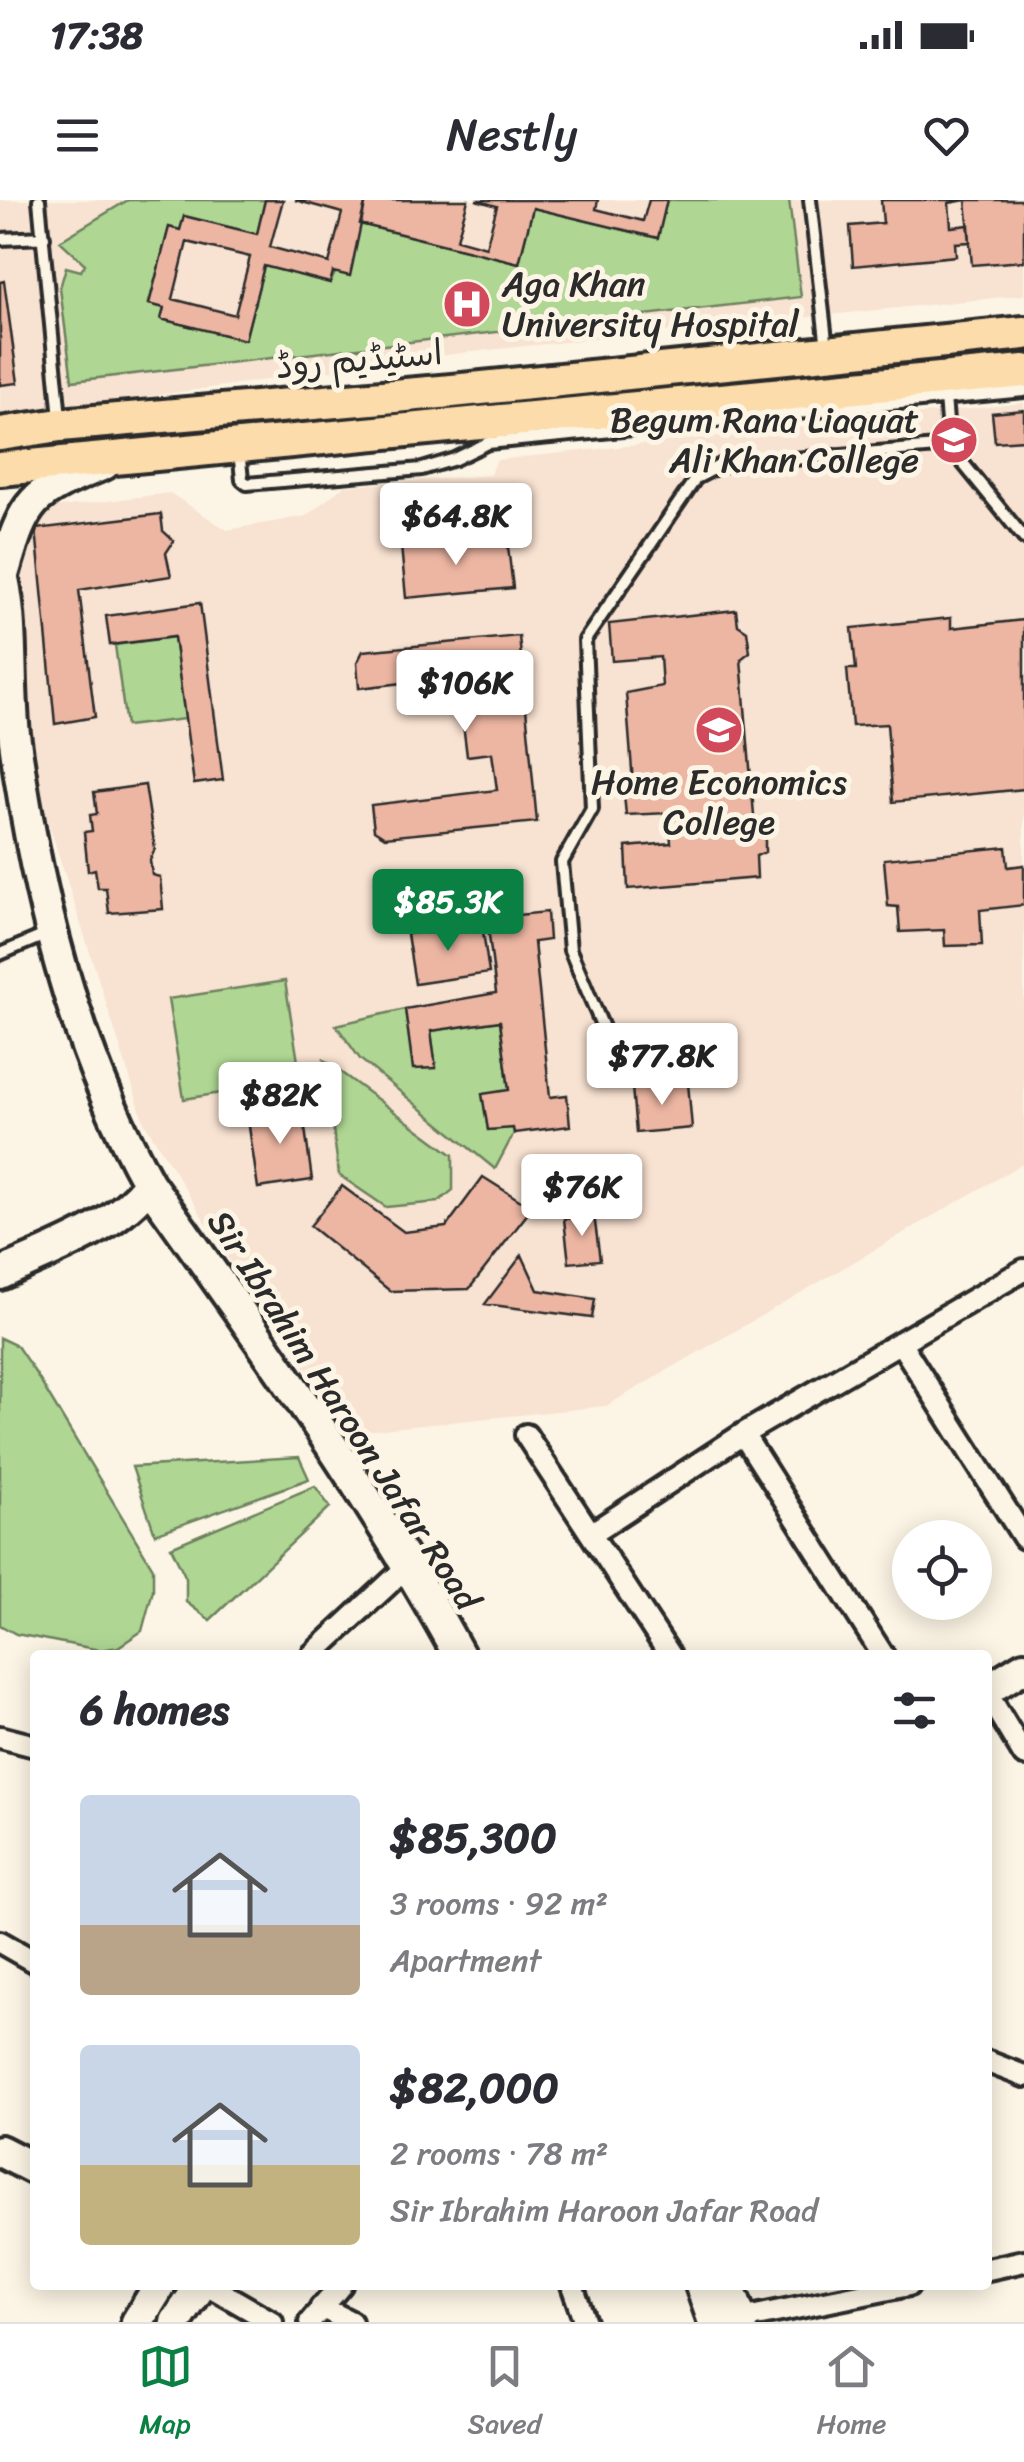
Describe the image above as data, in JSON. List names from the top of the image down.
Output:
{
  "streets": {
    "main road": ["اسٹیڈیم روڈ"],
    "street": ["Sir Ibrahim Haroon Jafar Road"]
  },
  "places": {
    "hospital": ["Aga Khan University Hospital"],
    "school or university": ["Begum Rana Liaquat Ali Khan College", "Home Economics College"]
  },
  "page": {
    "status": "17:38",
    "header": "Nestly",
    "price": [
      "$64.8K",
      "$106K",
      "$85.3K",
      "$77.8K",
      "$82K",
      "$76K"
    ],
    "heading": "6 homes",
    "list": [
      {
        "name": "$85,300",
        "note": "3 rooms · 92 m² · Apartment"
      },
      {
        "name": "$82,000",
        "note": "2 rooms · 78 m² · Sir Ibrahim Haroon Jafar Road"
      }
    ],
    "tabs": ["Map", "Saved", "Home"]
  }
}
